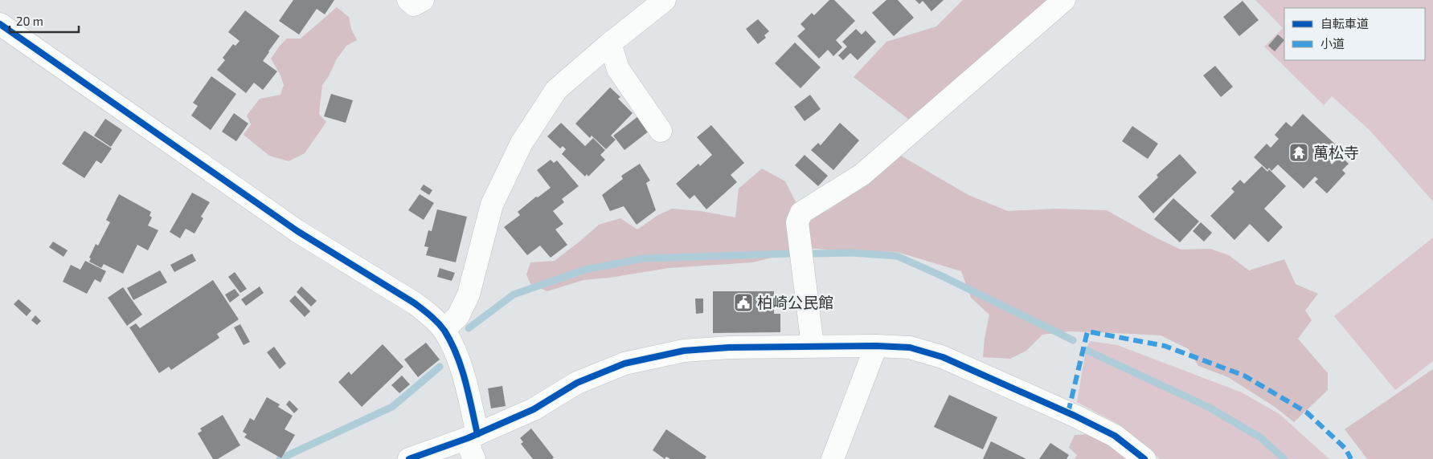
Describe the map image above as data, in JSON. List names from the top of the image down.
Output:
{
  "places": {
    "temple": ["萬松寺"],
    "public building": ["柏崎公民館"]
  },
  "legend": ["自転車道", "小道"],
  "scale_bar": "20 m"
}
